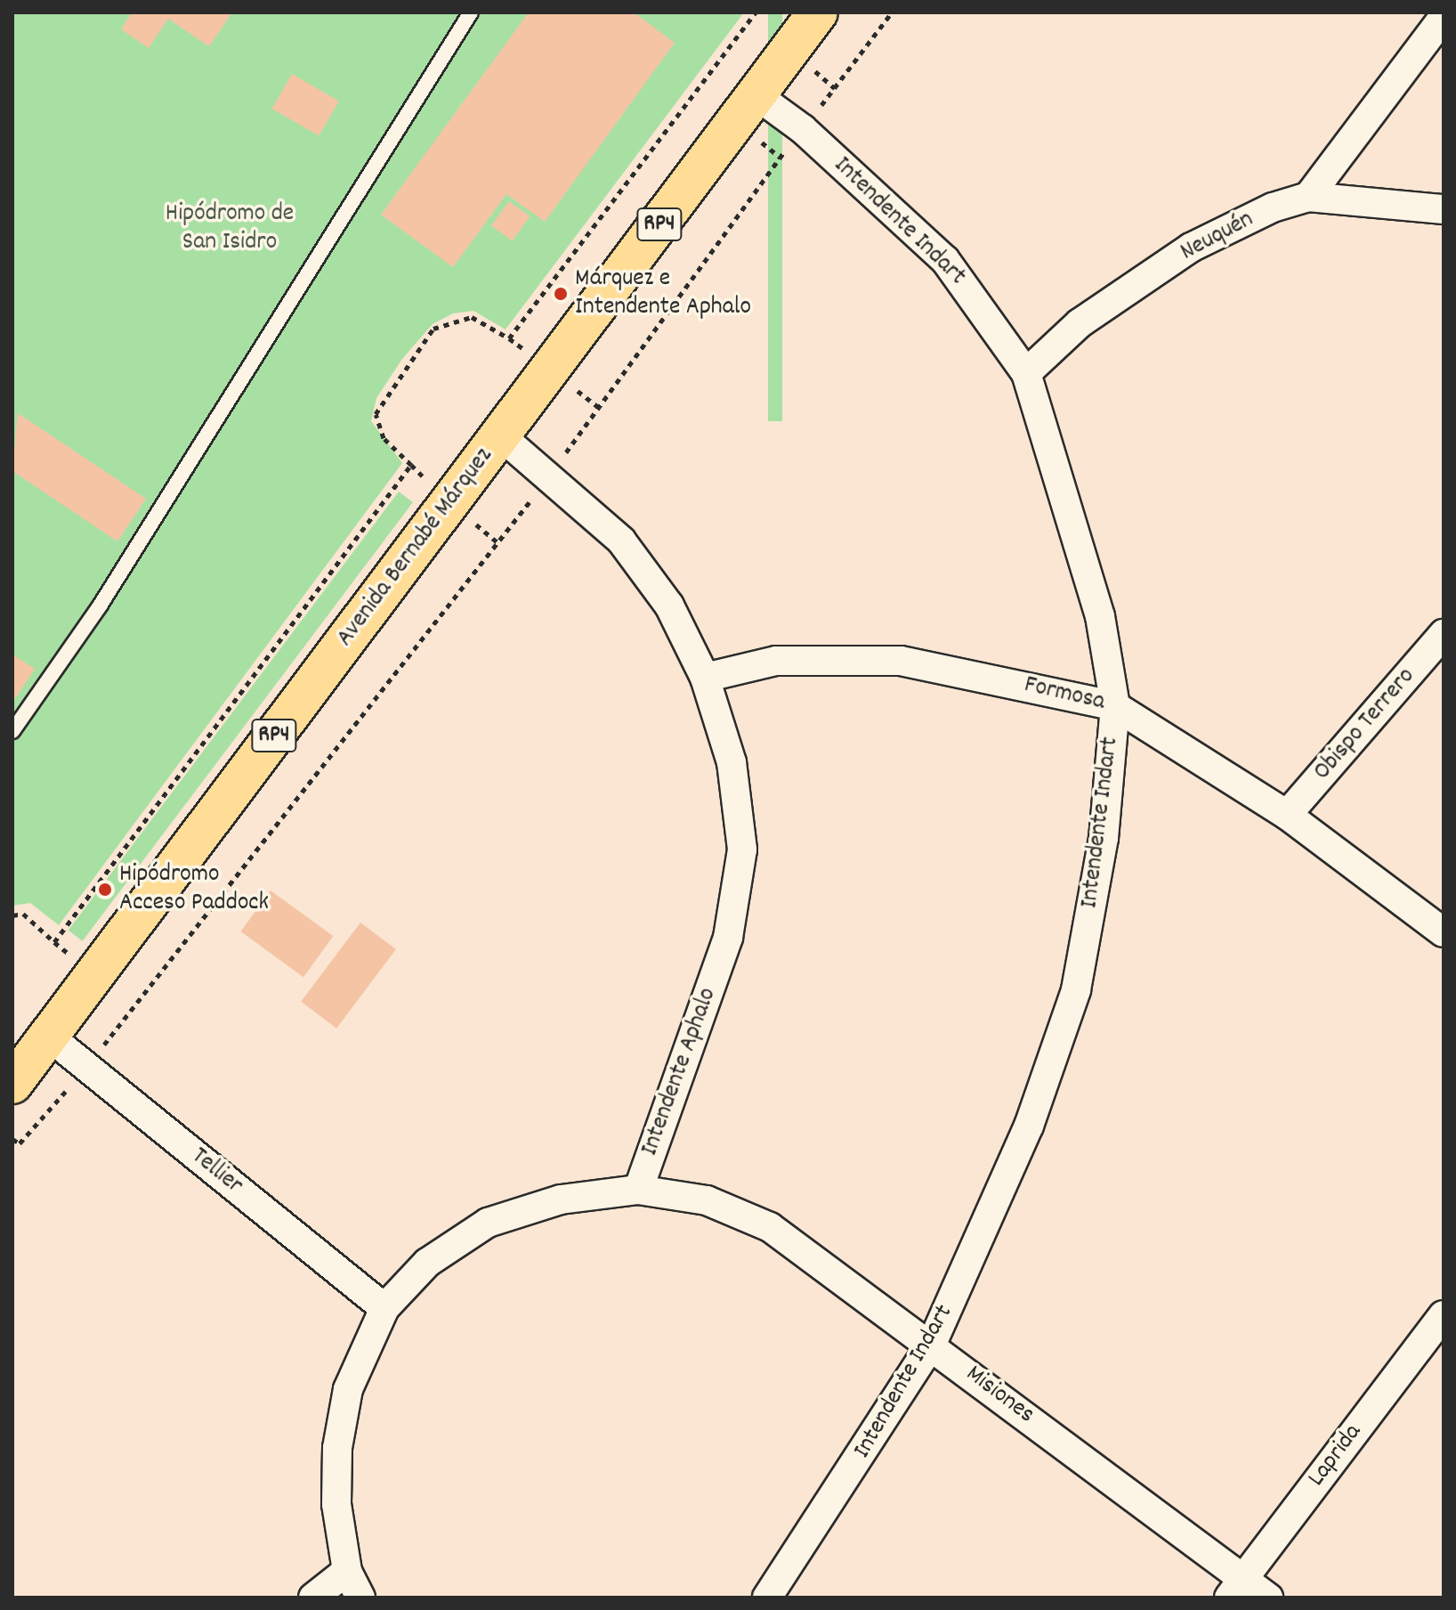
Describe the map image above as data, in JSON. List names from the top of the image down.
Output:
{
  "streets": {
    "main road": ["RP4", "Avenida Bernabé Márquez"],
    "street": [
      "Intendente Indart",
      "Neuquén",
      "Formosa",
      "Obispo Terrero",
      "Intendente Aphalo",
      "Tellier",
      "Misiones",
      "Laprida"
    ]
  },
  "crossings": [
    ["Intendente Indart", "Neuquén"],
    ["Intendente Indart", "Avenida Bernabé Márquez"],
    ["Intendente Indart", "Formosa"],
    ["Intendente Indart", "Misiones"],
    ["Avenida Bernabé Márquez", "Intendente Aphalo"],
    ["Avenida Bernabé Márquez", "Tellier"],
    ["Formosa", "Obispo Terrero"],
    ["Formosa", "Intendente Aphalo"],
    ["Intendente Aphalo", "Tellier"],
    ["Intendente Aphalo", "Misiones"],
    ["Misiones", "Laprida"]
  ],
  "parks": ["Hipódromo de San Isidro"],
  "places": ["Márquez e Intendente Aphalo", "Hipódromo Acceso Paddock"]
}
